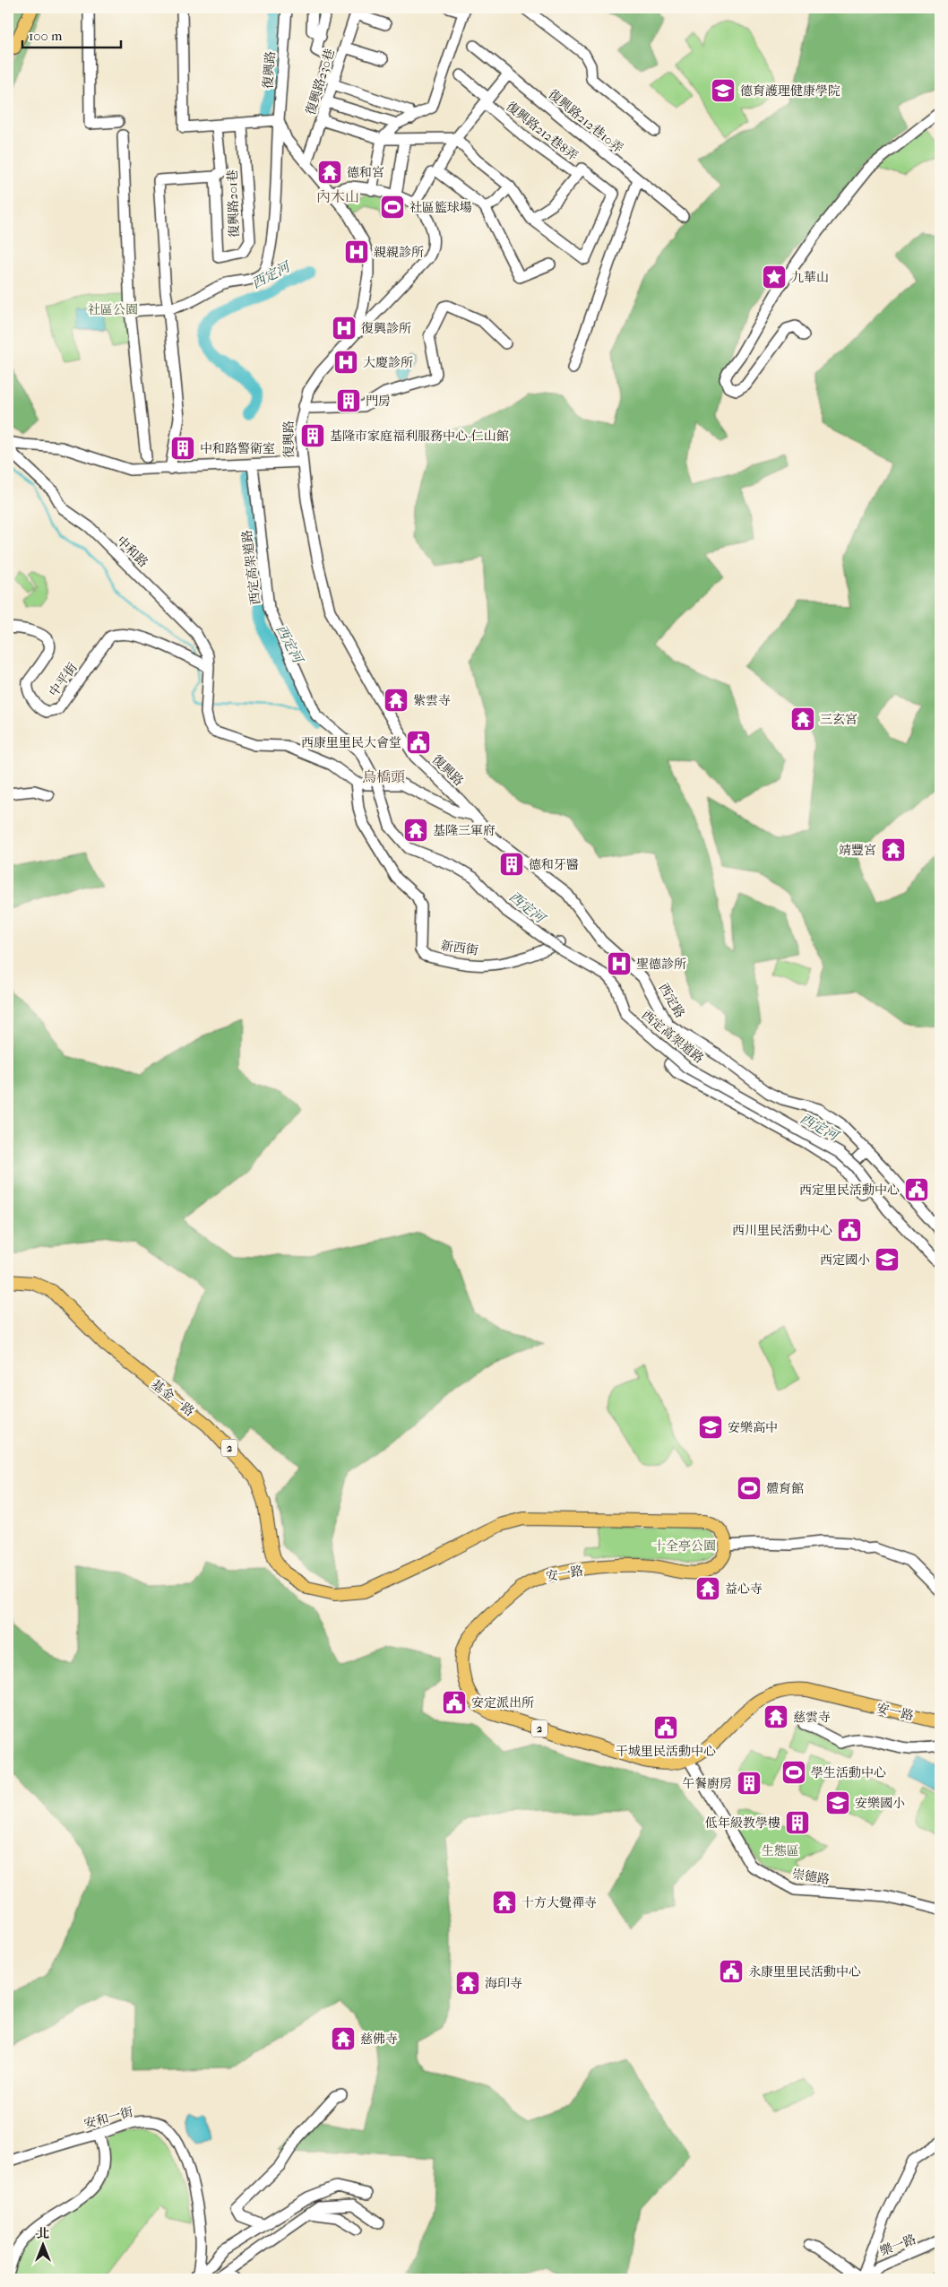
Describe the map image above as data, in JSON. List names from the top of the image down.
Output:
{
  "streets": {
    "main road": ["基金一路", "2", "安一路"],
    "street": [
      "復興路",
      "復興路230巷",
      "復興路212巷10弄",
      "復興路212巷8弄",
      "復興路201巷",
      "中和路",
      "西定高架道路",
      "中平街",
      "新西街",
      "西定路",
      "崇德路",
      "安和一街",
      "樂一路"
    ]
  },
  "crossings": [
    ["復興路", "復興路230巷"],
    ["復興路", "西定路"],
    ["中和路", "中平街"],
    ["中和路", "新西街"],
    ["基金一路", "安一路"],
    ["安一路", "崇德路"]
  ],
  "districts": ["內木山", "烏橋頭"],
  "water": ["西定河"],
  "parks": ["社區公園", "十全亭公園", "生態區"],
  "places": {
    "school or university": [
      "德育護理健康學院",
      "西定國小",
      "安樂高中",
      "安樂國小"
    ],
    "temple": [
      "德和宮",
      "紫雲寺",
      "三玄宮",
      "基隆三軍府",
      "靖豐宮",
      "益心寺",
      "慈雲寺",
      "十方大覺禪寺",
      "海印寺",
      "慈佛寺"
    ],
    "sports": ["社區籃球場", "體育館", "學生活動中心"],
    "hospital": [
      "親親診所",
      "復興診所",
      "大慶診所",
      "聖德診所"
    ],
    "place": ["九華山"],
    "building": [
      "門房",
      "基隆市家庭福利服務中心-仁山館",
      "中和路警衛室",
      "德和牙醫",
      "午餐廚房",
      "低年級教學樓"
    ],
    "public building": [
      "西康里里民大會堂",
      "西定里民活動中心",
      "西川里民活動中心",
      "安定派出所",
      "干城里民活動中心",
      "永康里里民活動中心"
    ]
  },
  "scale_bar": "100 m",
  "north": "top"
}
